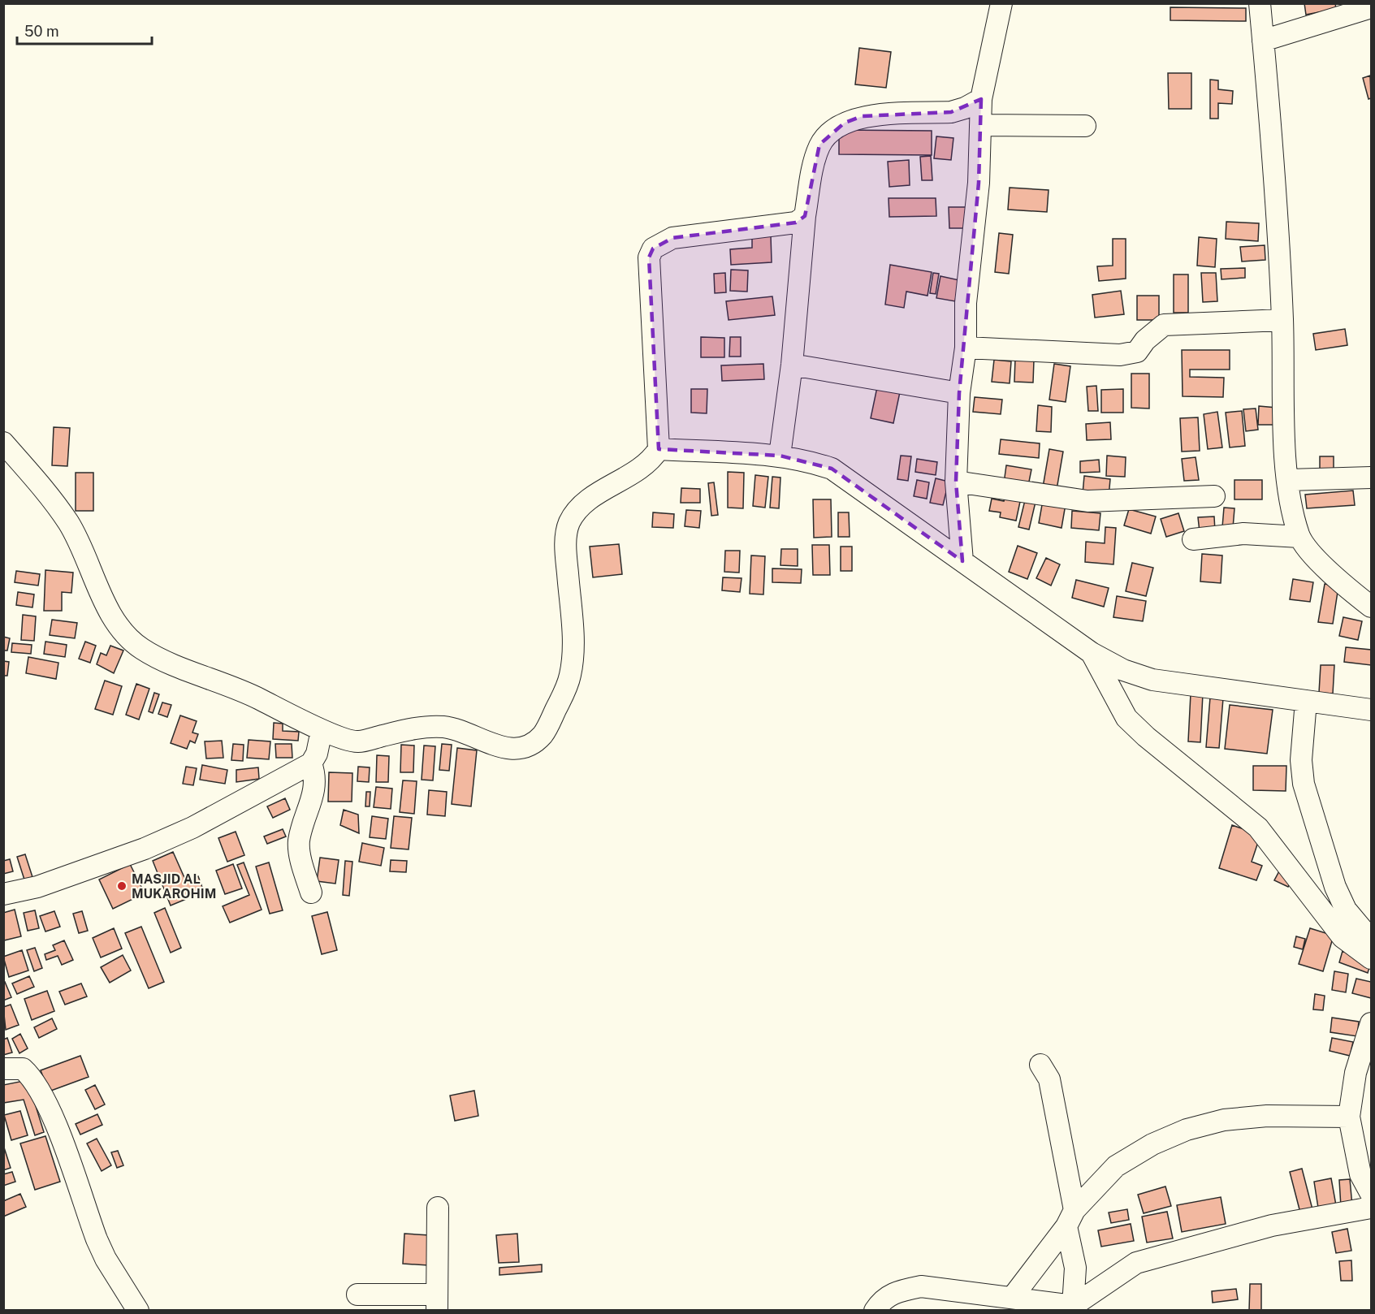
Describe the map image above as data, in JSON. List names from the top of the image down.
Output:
{
  "places": ["MASJID AL MUKAROHIM"],
  "scale_bar": "50 m"
}
